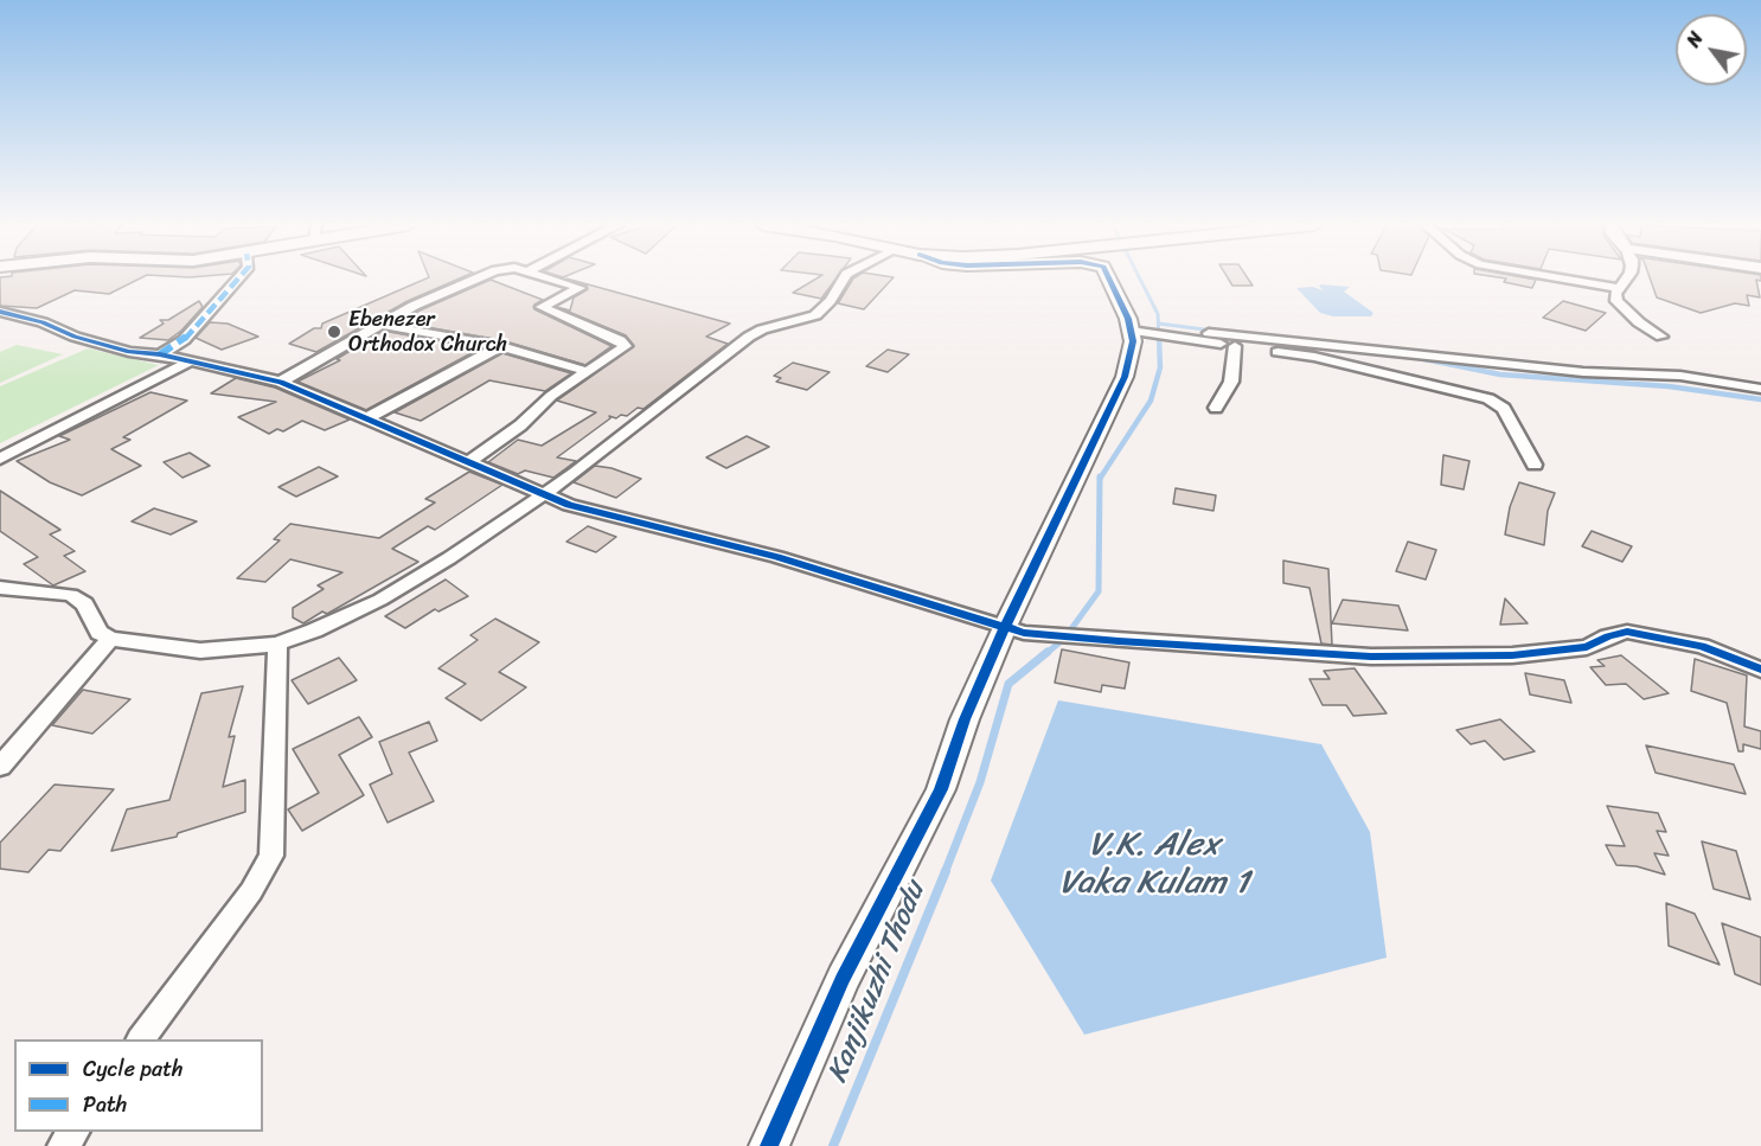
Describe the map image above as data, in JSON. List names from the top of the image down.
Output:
{
  "water": ["V.K. Alex Vaka Kulam 1", "Kanjikuzhi Thodu"],
  "places": ["Ebenezer Orthodox Church"],
  "legend": ["Cycle path", "Path"],
  "north": "top left"
}
